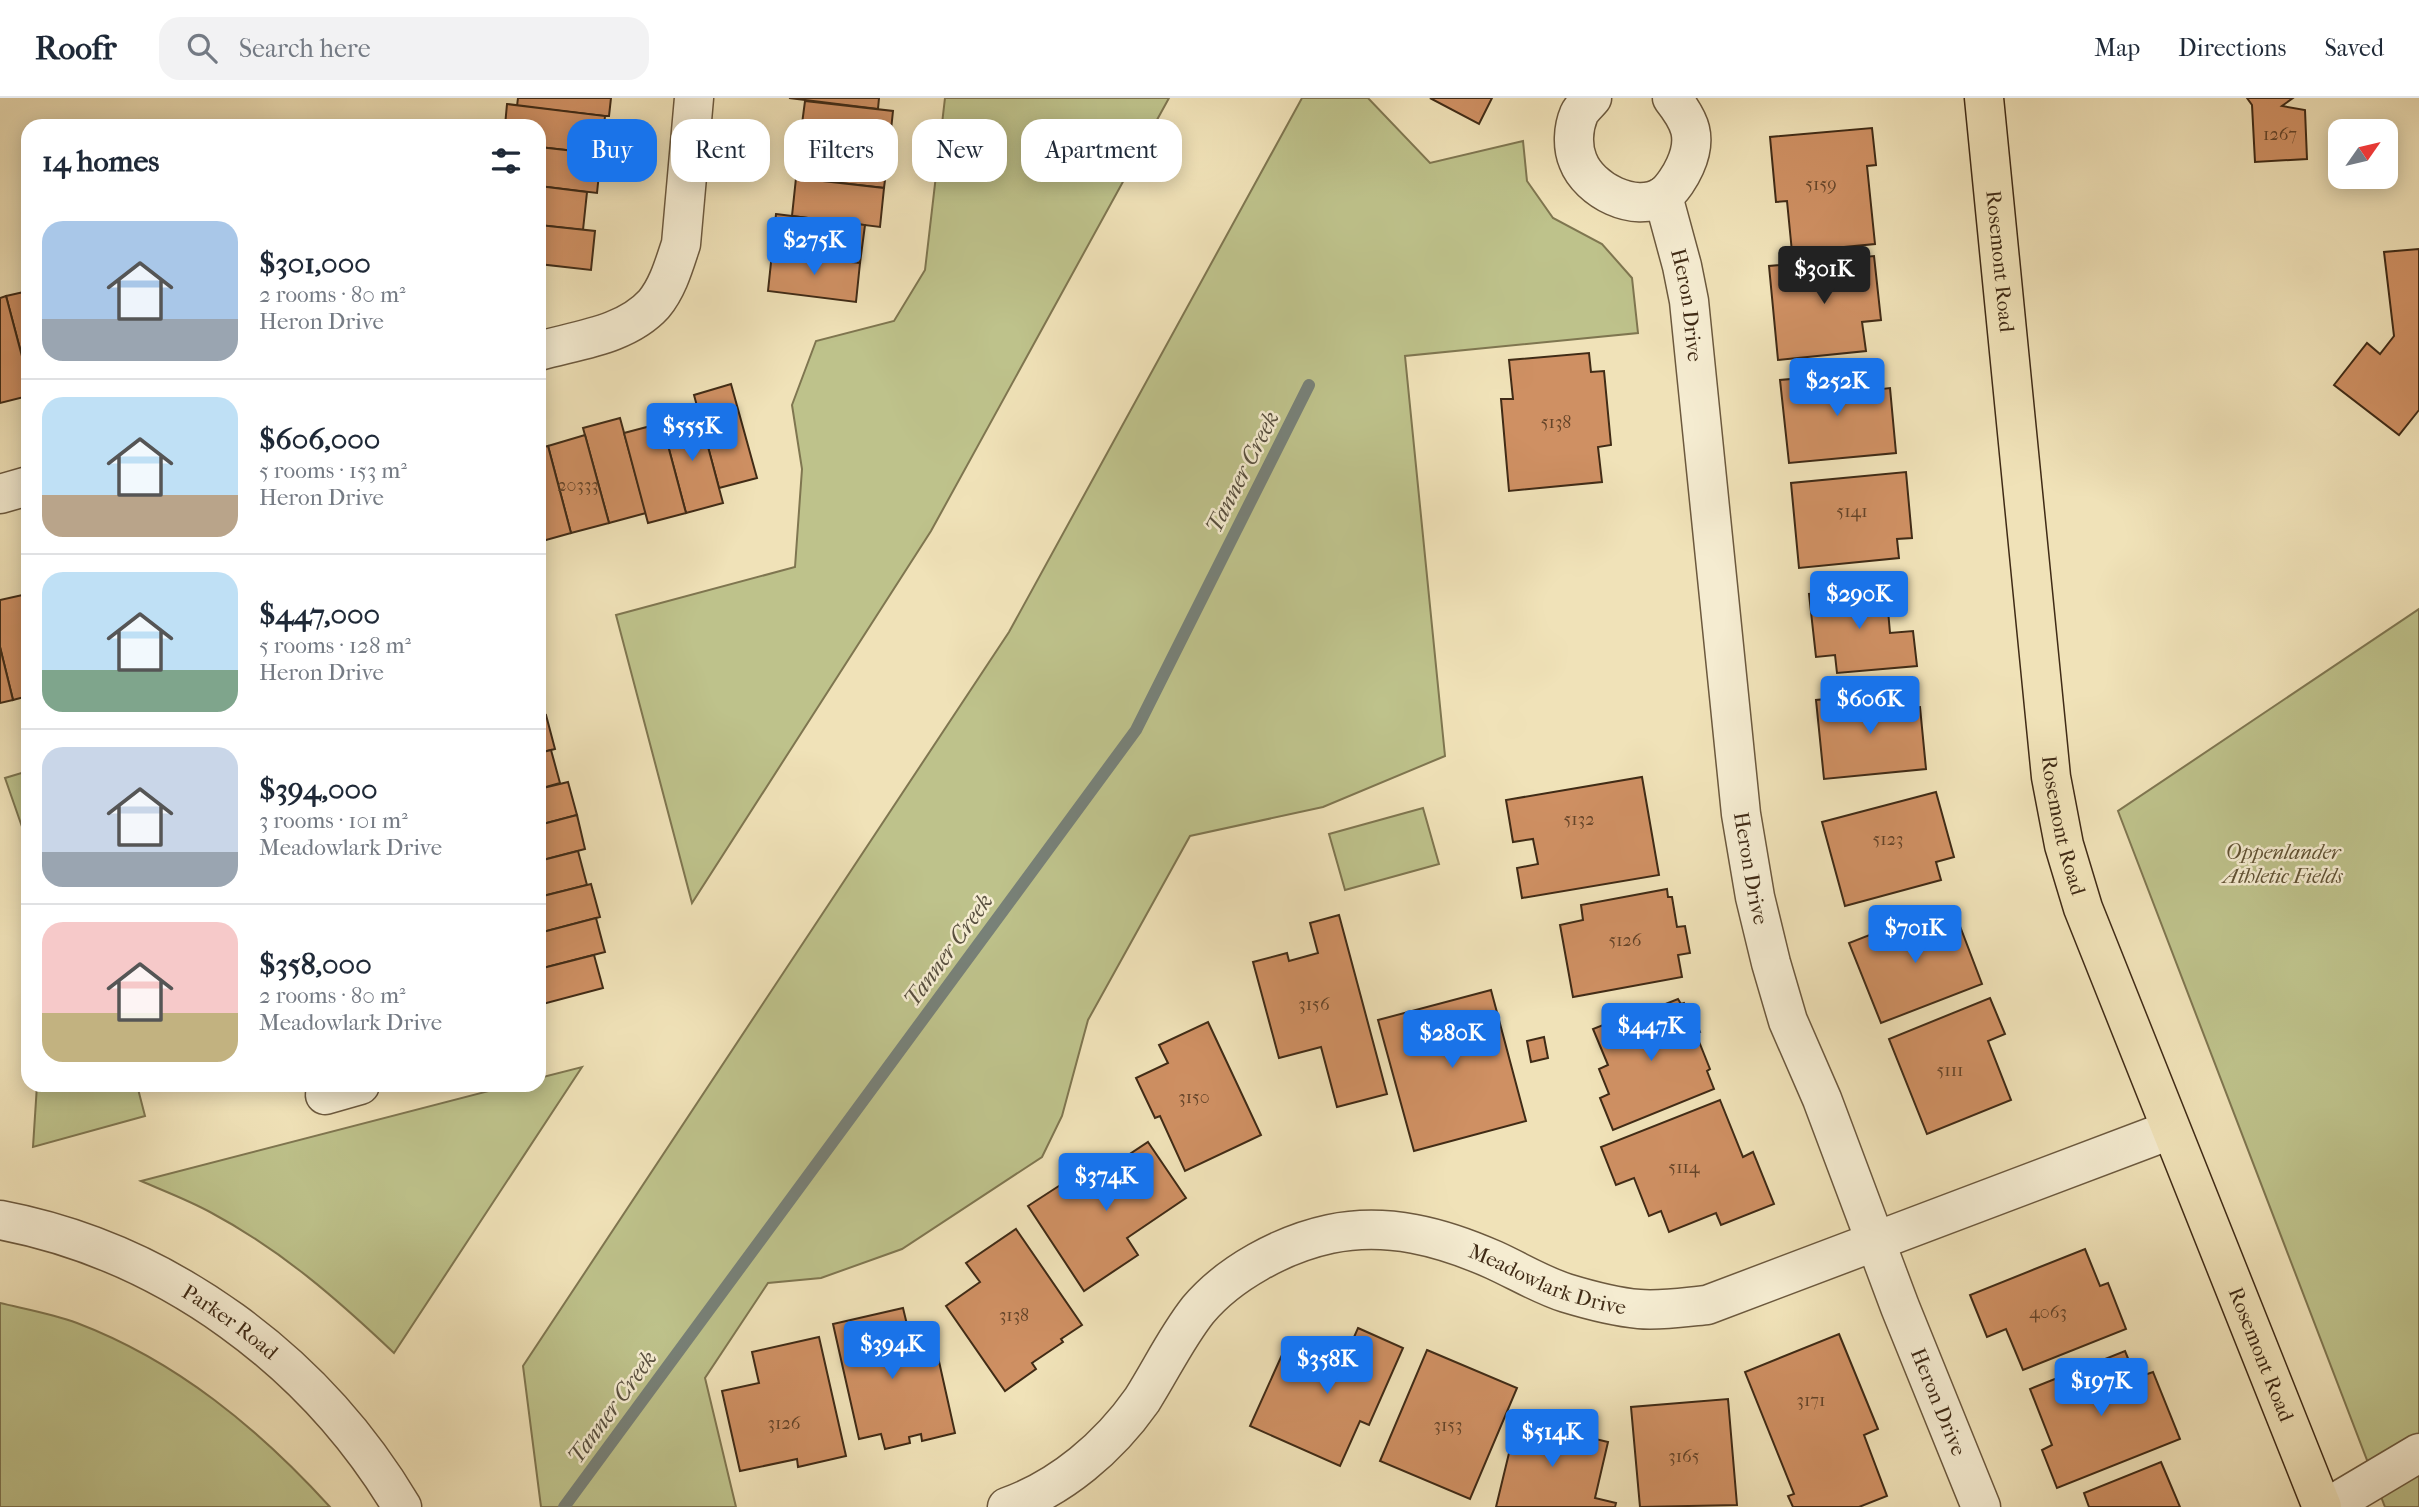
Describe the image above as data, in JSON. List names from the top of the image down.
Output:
{
  "streets": {
    "main road": ["Rosemont Road"],
    "street": ["Heron Drive", "Meadowlark Drive", "Parker Road"]
  },
  "crossings": [
    ["Rosemont Road", "Meadowlark Drive"],
    ["Heron Drive", "Meadowlark Drive"]
  ],
  "water": ["Tanner Creek"],
  "parks": ["Oppenlander Athletic Fields"],
  "house_numbers": [
    "1267",
    "5159",
    "5138",
    "20333",
    "5141",
    "5132",
    "5123",
    "5126",
    "3156",
    "5111",
    "3150",
    "5114",
    "4063",
    "3138",
    "3171",
    "3126",
    "3153",
    "3165"
  ],
  "north": "top right",
  "page": {
    "header": "Roofr",
    "search": "Search here",
    "nav": ["Map", "Directions", "Saved"],
    "chip": [
      "Buy",
      "Rent",
      "Filters",
      "New",
      "Apartment"
    ],
    "heading": "14 homes",
    "list": [
      {
        "name": "$301,000",
        "note": "2 rooms · 80 m² · Heron Drive"
      },
      {
        "name": "$606,000",
        "note": "5 rooms · 153 m² · Heron Drive"
      },
      {
        "name": "$447,000",
        "note": "5 rooms · 128 m² · Heron Drive"
      },
      {
        "name": "$394,000",
        "note": "3 rooms · 101 m² · Meadowlark Drive"
      },
      {
        "name": "$358,000",
        "note": "2 rooms · 80 m² · Meadowlark Drive"
      }
    ],
    "price": [
      "$275K",
      "$301K",
      "$252K",
      "$555K",
      "$290K",
      "$606K",
      "$701K",
      "$447K",
      "$280K",
      "$374K",
      "$394K",
      "$358K",
      "$197K",
      "$514K"
    ]
  }
}
